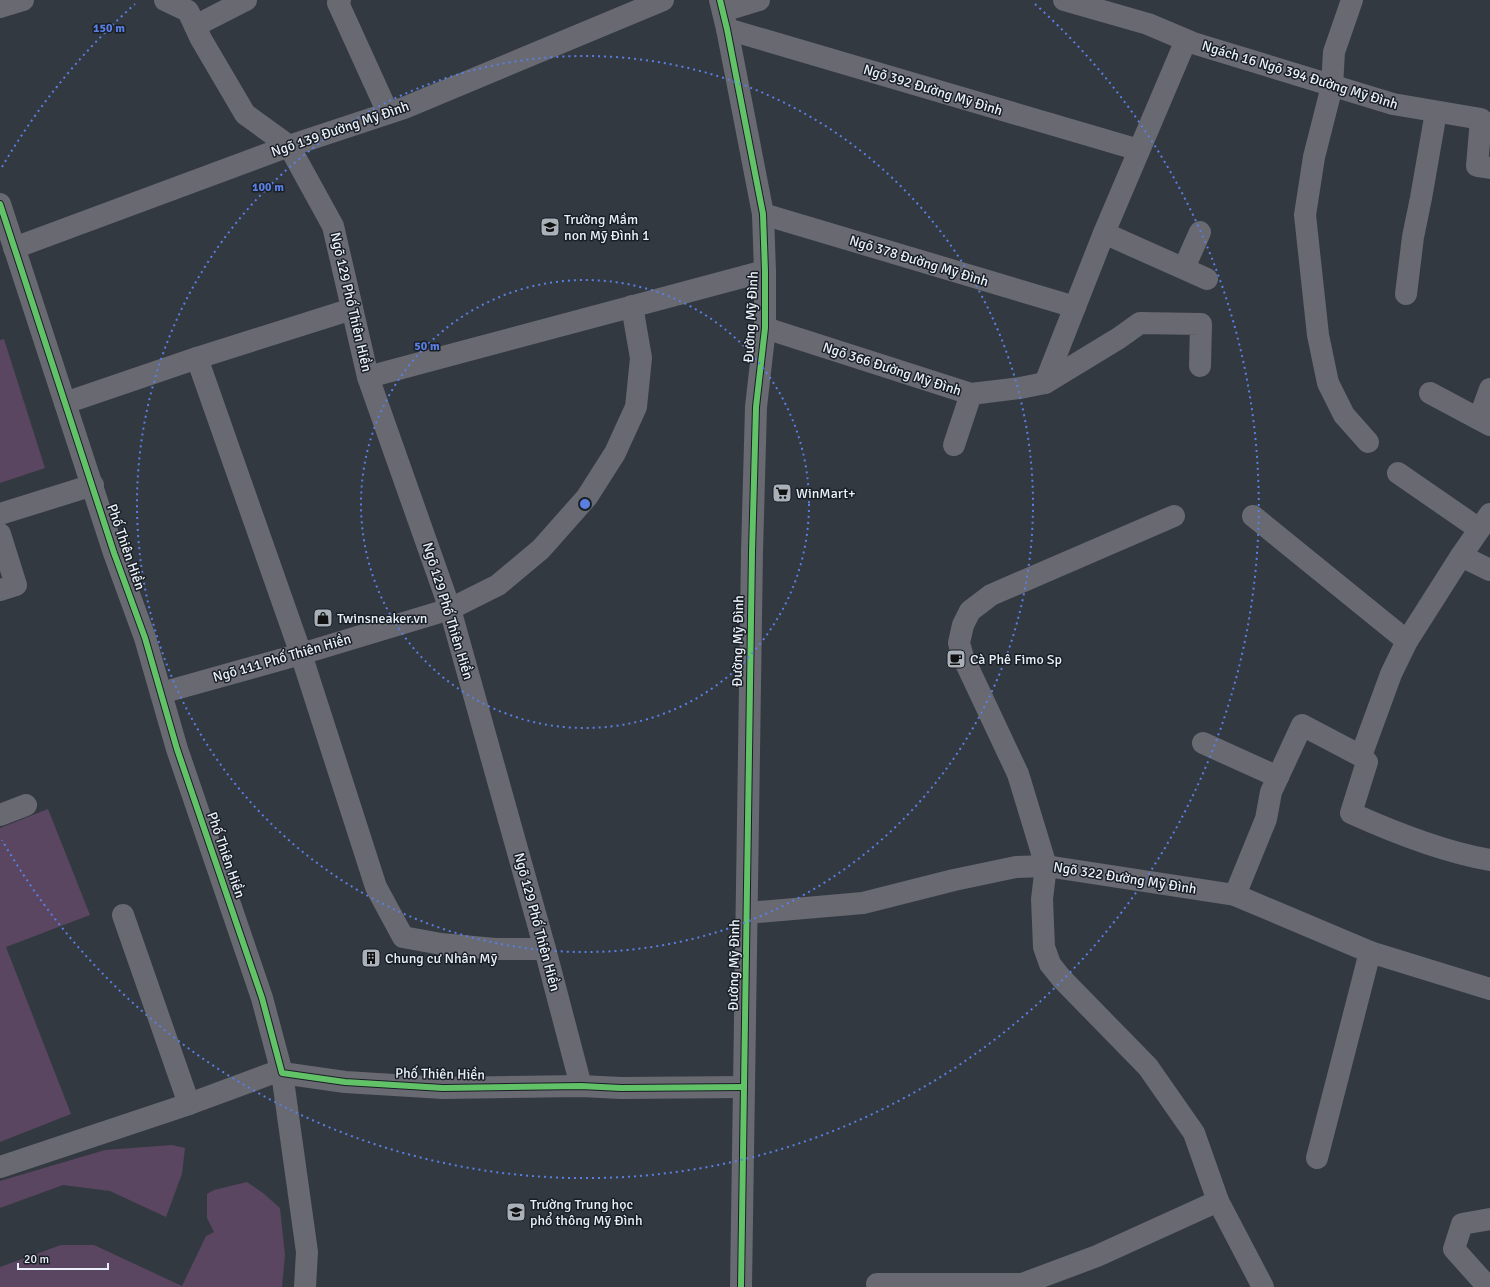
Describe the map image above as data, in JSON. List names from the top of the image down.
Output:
{
  "streets": {
    "street": [
      "Ngách 16 Ngõ 394 Đường Mỹ Đình",
      "Ngõ 392 Đường Mỹ Đình",
      "Ngõ 139 Đường Mỹ Đình",
      "Ngõ 378 Đường Mỹ Đình",
      "Ngõ 129 Phố Thiên Hiền",
      "Đường Mỹ Đình",
      "Ngõ 366 Đường Mỹ Đình",
      "Phố Thiên Hiền",
      "Ngõ 111 Phố Thiên Hiền",
      "Ngõ 322 Đường Mỹ Đình"
    ]
  },
  "crossings": [
    ["Ngõ 392 Đường Mỹ Đình", "Đường Mỹ Đình"],
    ["Ngõ 139 Đường Mỹ Đình", "Ngõ 129 Phố Thiên Hiền"],
    ["Ngõ 139 Đường Mỹ Đình", "Phố Thiên Hiền"],
    ["Ngõ 378 Đường Mỹ Đình", "Đường Mỹ Đình"],
    ["Ngõ 129 Phố Thiên Hiền", "Phố Thiên Hiền"],
    ["Ngõ 129 Phố Thiên Hiền", "Ngõ 111 Phố Thiên Hiền"],
    ["Đường Mỹ Đình", "Ngõ 366 Đường Mỹ Đình"],
    ["Đường Mỹ Đình", "Phố Thiên Hiền"],
    ["Đường Mỹ Đình", "Ngõ 322 Đường Mỹ Đình"],
    ["Phố Thiên Hiền", "Ngõ 111 Phố Thiên Hiền"]
  ],
  "places": {
    "school or university": ["Trường Mầm non Mỹ Đình 1", "Trường Trung học phổ thông Mỹ Đình"],
    "supermarket": ["WinMart+"],
    "shop": ["Twinsneaker.vn"],
    "cafe": ["Cà Phê Fimo Sp"],
    "building": ["Chung cư Nhân Mỹ"]
  },
  "scale_bar": "20 m",
  "rings": ["150 m", "100 m", "50 m"]
}
